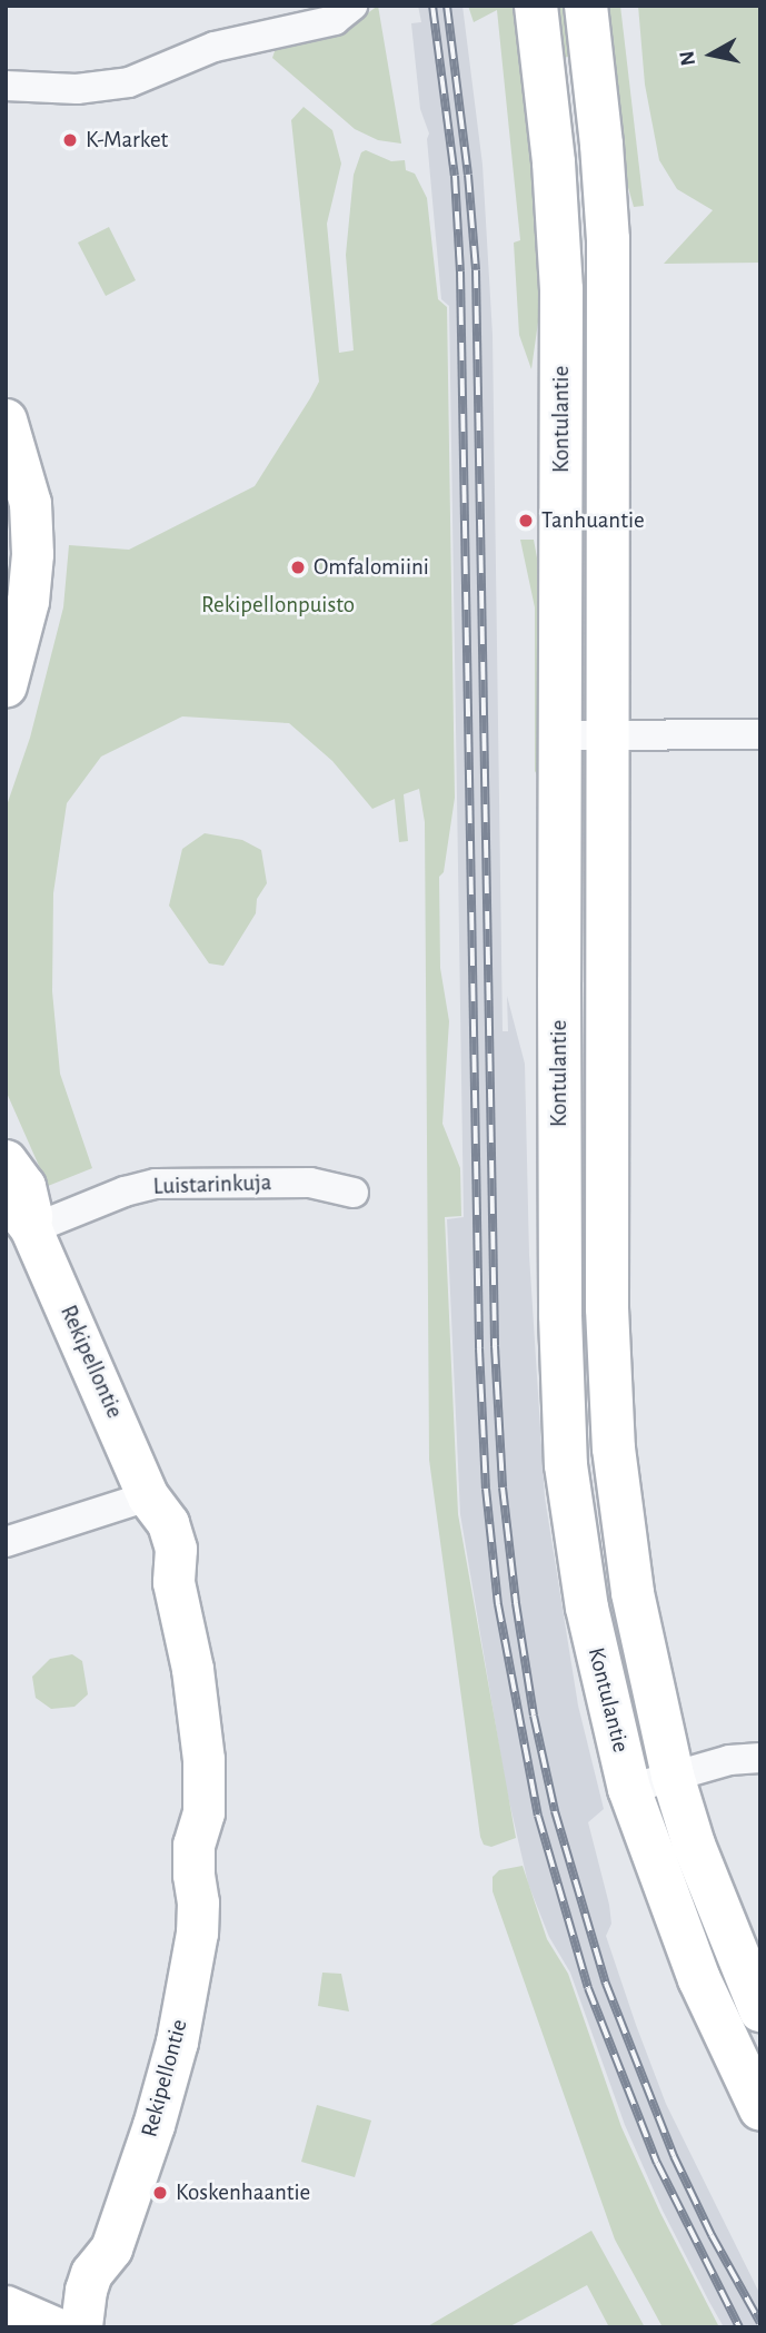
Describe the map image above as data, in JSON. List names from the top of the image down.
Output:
{
  "streets": {
    "main road": ["Kontulantie"],
    "street": ["Luistarinkuja", "Rekipellontie"]
  },
  "crossings": [
    ["Luistarinkuja", "Rekipellontie"]
  ],
  "parks": ["Rekipellonpuisto"],
  "places": [
    "K-Market",
    "Tanhuantie",
    "Omfalomiini",
    "Koskenhaantie"
  ],
  "north": "left"
}
